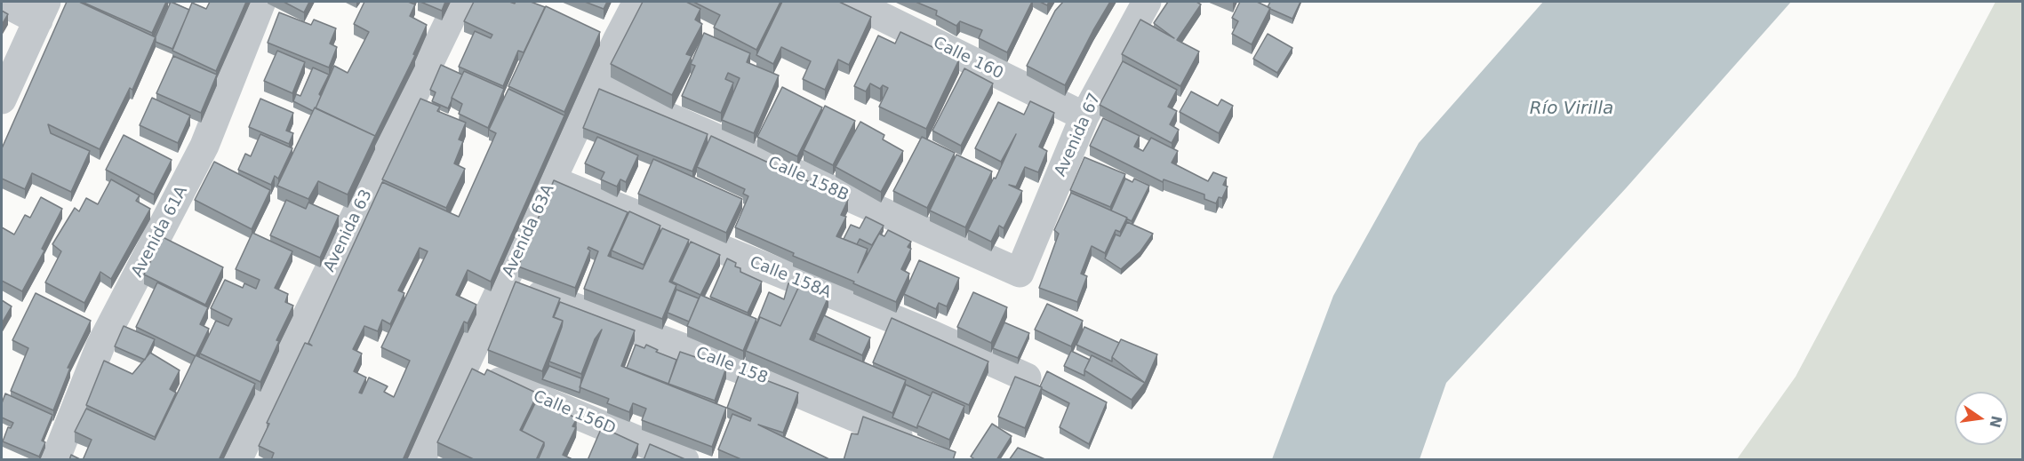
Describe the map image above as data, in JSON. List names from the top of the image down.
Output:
{
  "streets": {
    "street": [
      "Calle 160",
      "Avenida 67",
      "Calle 158B",
      "Avenida 63",
      "Avenida 63A",
      "Avenida 61A",
      "Calle 158A",
      "Calle 158",
      "Calle 156D"
    ]
  },
  "crossings": [
    ["Calle 160", "Avenida 67"],
    ["Avenida 67", "Calle 158B"],
    ["Calle 158B", "Avenida 63A"],
    ["Avenida 63A", "Calle 158A"],
    ["Avenida 63A", "Calle 158"],
    ["Avenida 63A", "Calle 156D"]
  ],
  "water": ["Río Virilla"],
  "north": "right"
}
